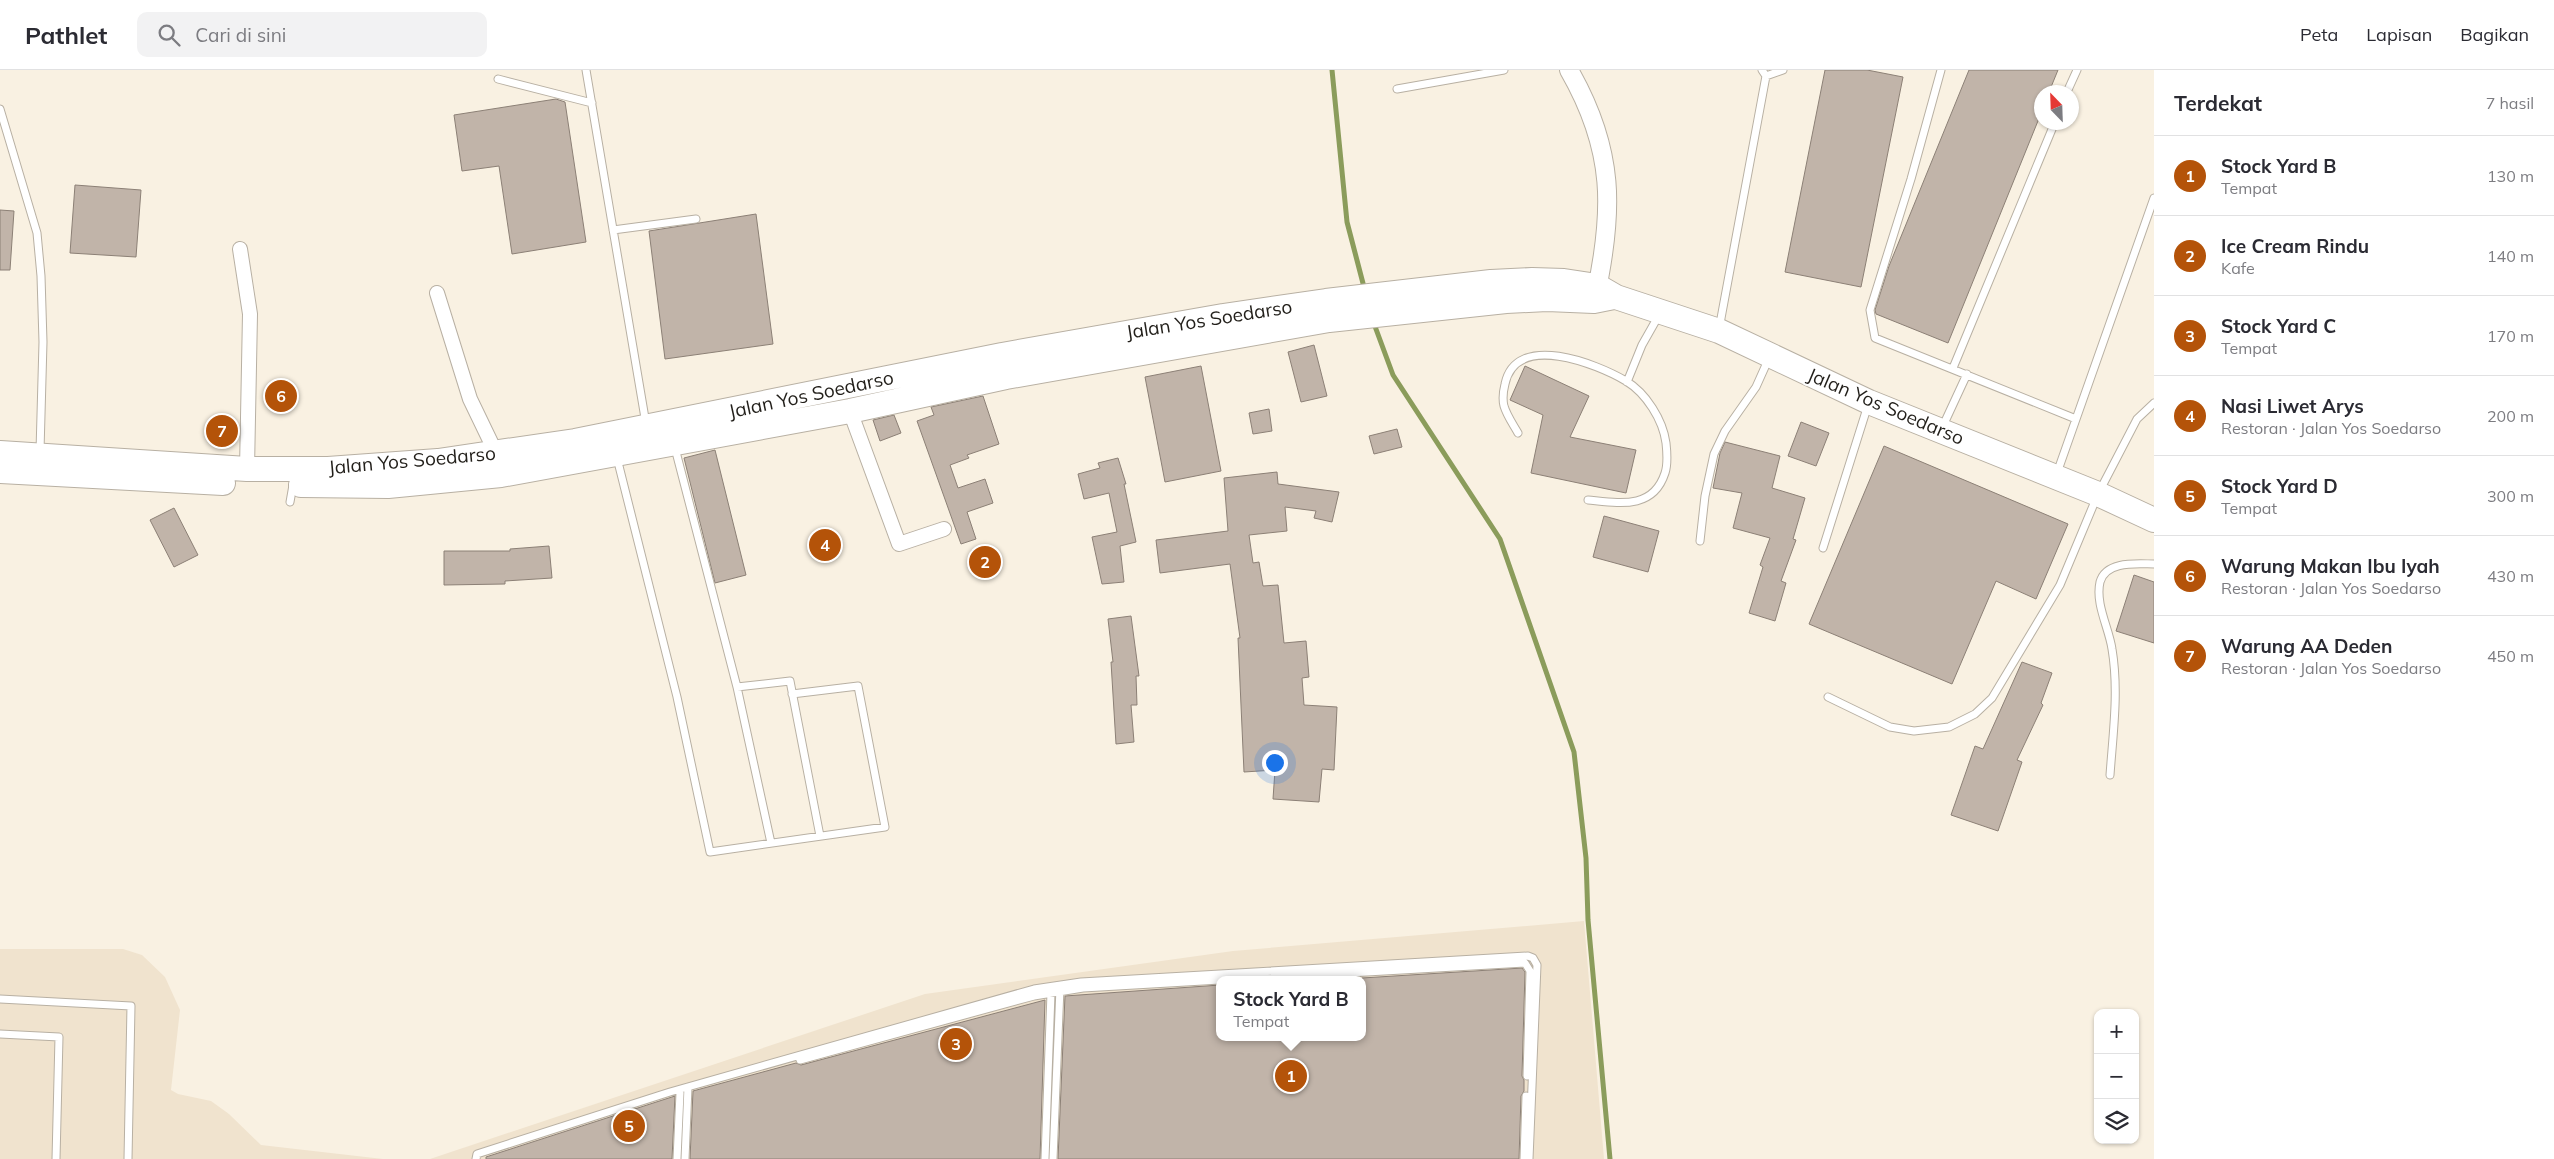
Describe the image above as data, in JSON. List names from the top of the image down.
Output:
{
  "streets": {
    "highway": ["Jalan Yos Soedarso"]
  },
  "north": "top left",
  "page": {
    "header": "Pathlet",
    "search": "Cari di sini",
    "nav": ["Peta", "Lapisan", "Bagikan"],
    "heading": ["Terdekat", "7 hasil"],
    "list": [
      {
        "mark": "1",
        "name": "Stock Yard B",
        "note": "Tempat",
        "value": "130 m"
      },
      {
        "mark": "2",
        "name": "Ice Cream Rindu",
        "note": "Kafe",
        "value": "140 m"
      },
      {
        "mark": "3",
        "name": "Stock Yard C",
        "note": "Tempat",
        "value": "170 m"
      },
      {
        "mark": "4",
        "name": "Nasi Liwet Arys",
        "note": "Restoran · Jalan Yos Soedarso",
        "value": "200 m"
      },
      {
        "mark": "5",
        "name": "Stock Yard D",
        "note": "Tempat",
        "value": "300 m"
      },
      {
        "mark": "6",
        "name": "Warung Makan Ibu Iyah",
        "note": "Restoran · Jalan Yos Soedarso",
        "value": "430 m"
      },
      {
        "mark": "7",
        "name": "Warung AA Deden",
        "note": "Restoran · Jalan Yos Soedarso",
        "value": "450 m"
      }
    ],
    "pins": [
      "6",
      "7",
      "4",
      "2",
      "3",
      "1",
      "5"
    ],
    "popup": ["Stock Yard B", "Tempat"],
    "map_buttons": ["+", "−"]
  }
}
